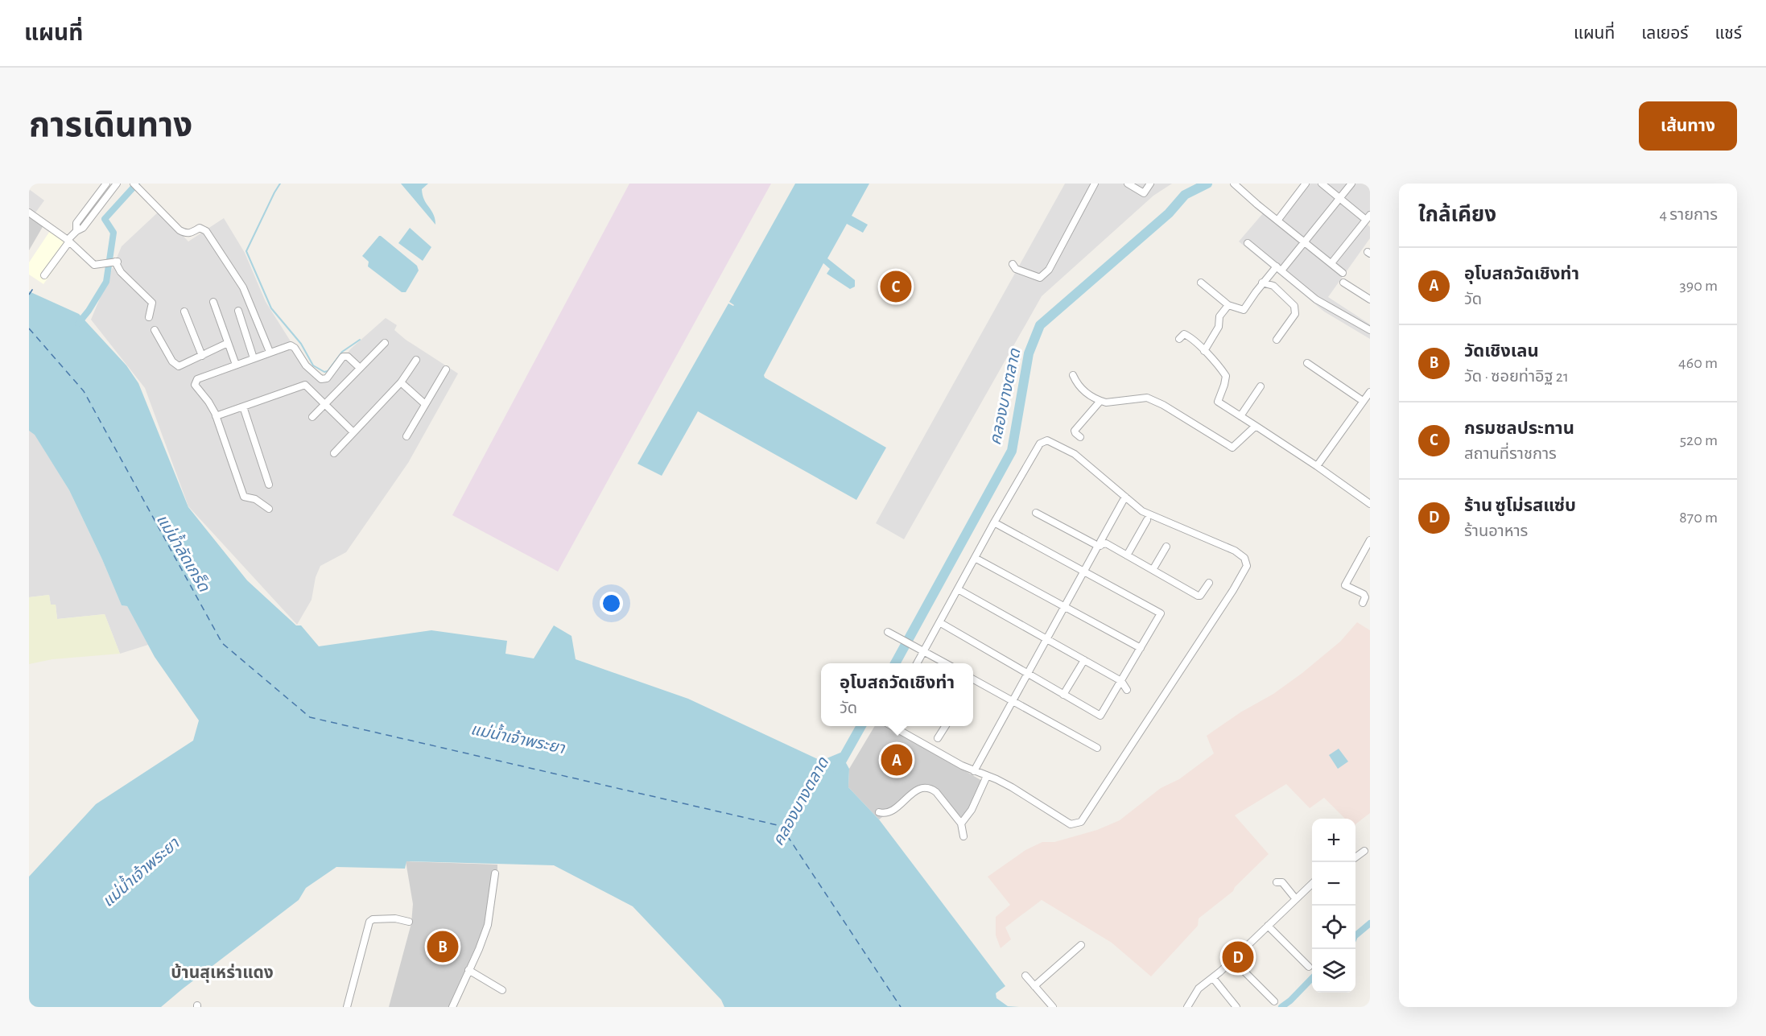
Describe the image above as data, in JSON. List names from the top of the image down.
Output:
{
  "districts": ["บ้านสุเหร่าแดง"],
  "water": ["คลองบางตลาด", "แม่น้ำลัดเกร็ด", "แม่น้ำเจ้าพระยา"],
  "page": {
    "header": "แผนที่",
    "nav": ["แผนที่", "เลเยอร์", "แชร์"],
    "title": "การเดินทาง",
    "buttons": "เส้นทาง",
    "heading": ["ใกล้เคียง", "4 รายการ"],
    "list": [
      {
        "mark": "A",
        "name": "อุโบสถวัดเชิงท่า",
        "note": "วัด",
        "value": "390 m"
      },
      {
        "mark": "B",
        "name": "วัดเชิงเลน",
        "note": "วัด · ซอยท่าอิฐ 21",
        "value": "460 m"
      },
      {
        "mark": "C",
        "name": "กรมชลประทาน",
        "note": "สถานที่ราชการ",
        "value": "520 m"
      },
      {
        "mark": "D",
        "name": "ร้าน ซูโม่รสแซ่บ",
        "note": "ร้านอาหาร",
        "value": "870 m"
      }
    ],
    "pins": [
      "C",
      "A",
      "B",
      "D"
    ],
    "popup": ["อุโบสถวัดเชิงท่า", "วัด"],
    "map_buttons": ["+", "−"]
  }
}
